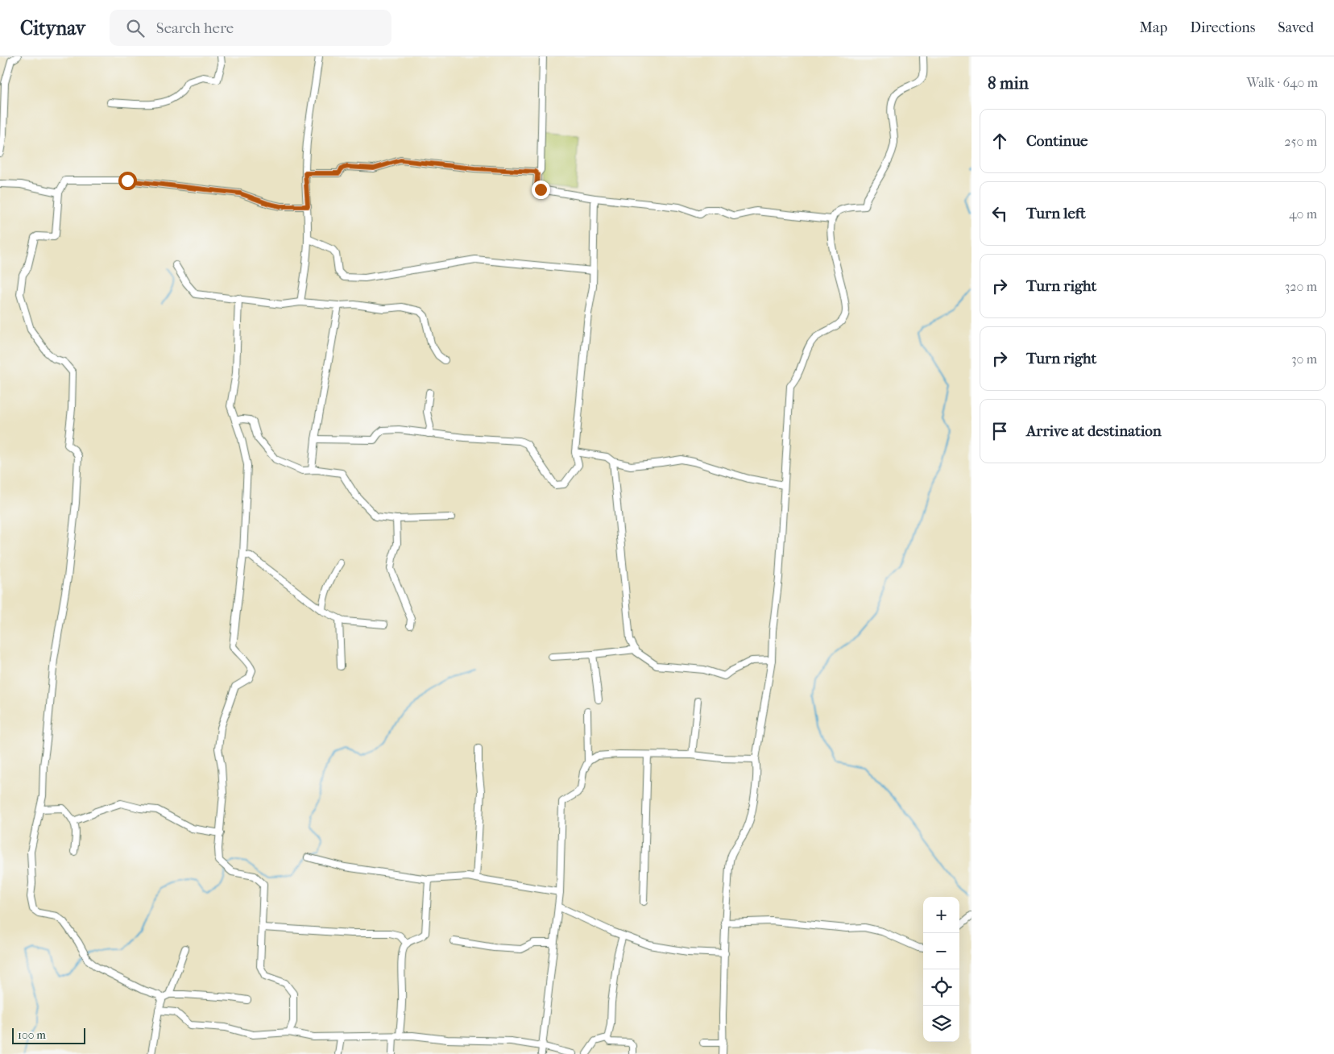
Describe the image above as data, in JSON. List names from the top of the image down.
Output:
{
  "scale_bar": "100 m",
  "page": {
    "header": "Citynav",
    "search": "Search here",
    "nav": ["Map", "Directions", "Saved"],
    "heading": ["8 min", "Walk · 640 m"],
    "list": [
      ["Continue", "250 m"],
      ["Turn left", "40 m"],
      ["Turn right", "320 m"],
      ["Turn right", "30 m"],
      "Arrive at destination"
    ],
    "map_buttons": ["+", "−"],
    "scale": "100 m"
  }
}
